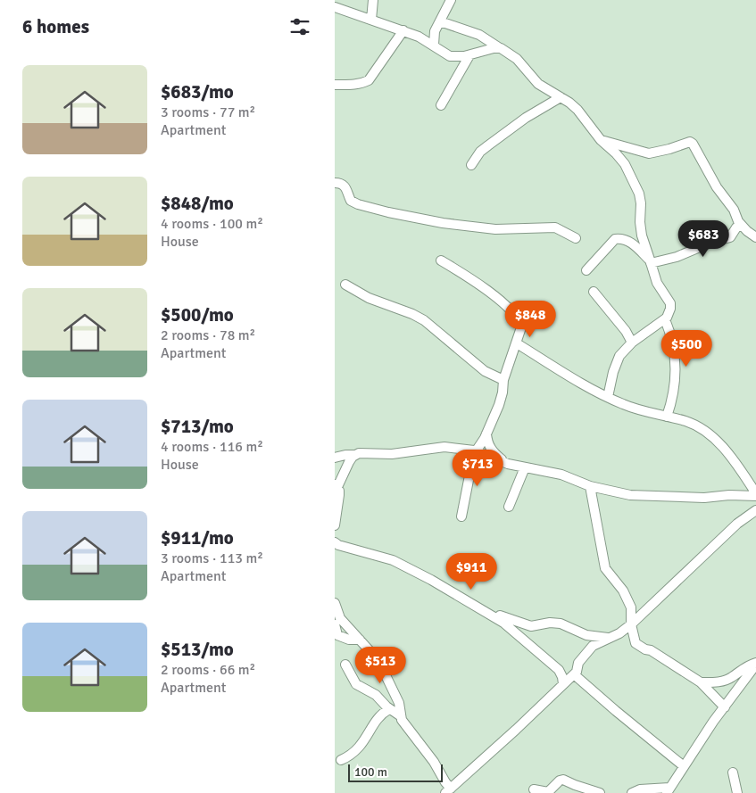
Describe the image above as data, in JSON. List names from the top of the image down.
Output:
{
  "scale_bar": "100 m",
  "page": {
    "heading": "6 homes",
    "list": [
      {
        "name": "$683/mo",
        "note": "3 rooms · 77 m² · Apartment"
      },
      {
        "name": "$848/mo",
        "note": "4 rooms · 100 m² · House"
      },
      {
        "name": "$500/mo",
        "note": "2 rooms · 78 m² · Apartment"
      },
      {
        "name": "$713/mo",
        "note": "4 rooms · 116 m² · House"
      },
      {
        "name": "$911/mo",
        "note": "3 rooms · 113 m² · Apartment"
      },
      {
        "name": "$513/mo",
        "note": "2 rooms · 66 m² · Apartment"
      }
    ],
    "price": [
      "$683",
      "$848",
      "$500",
      "$713",
      "$911",
      "$513"
    ],
    "scale": "100 m"
  }
}
